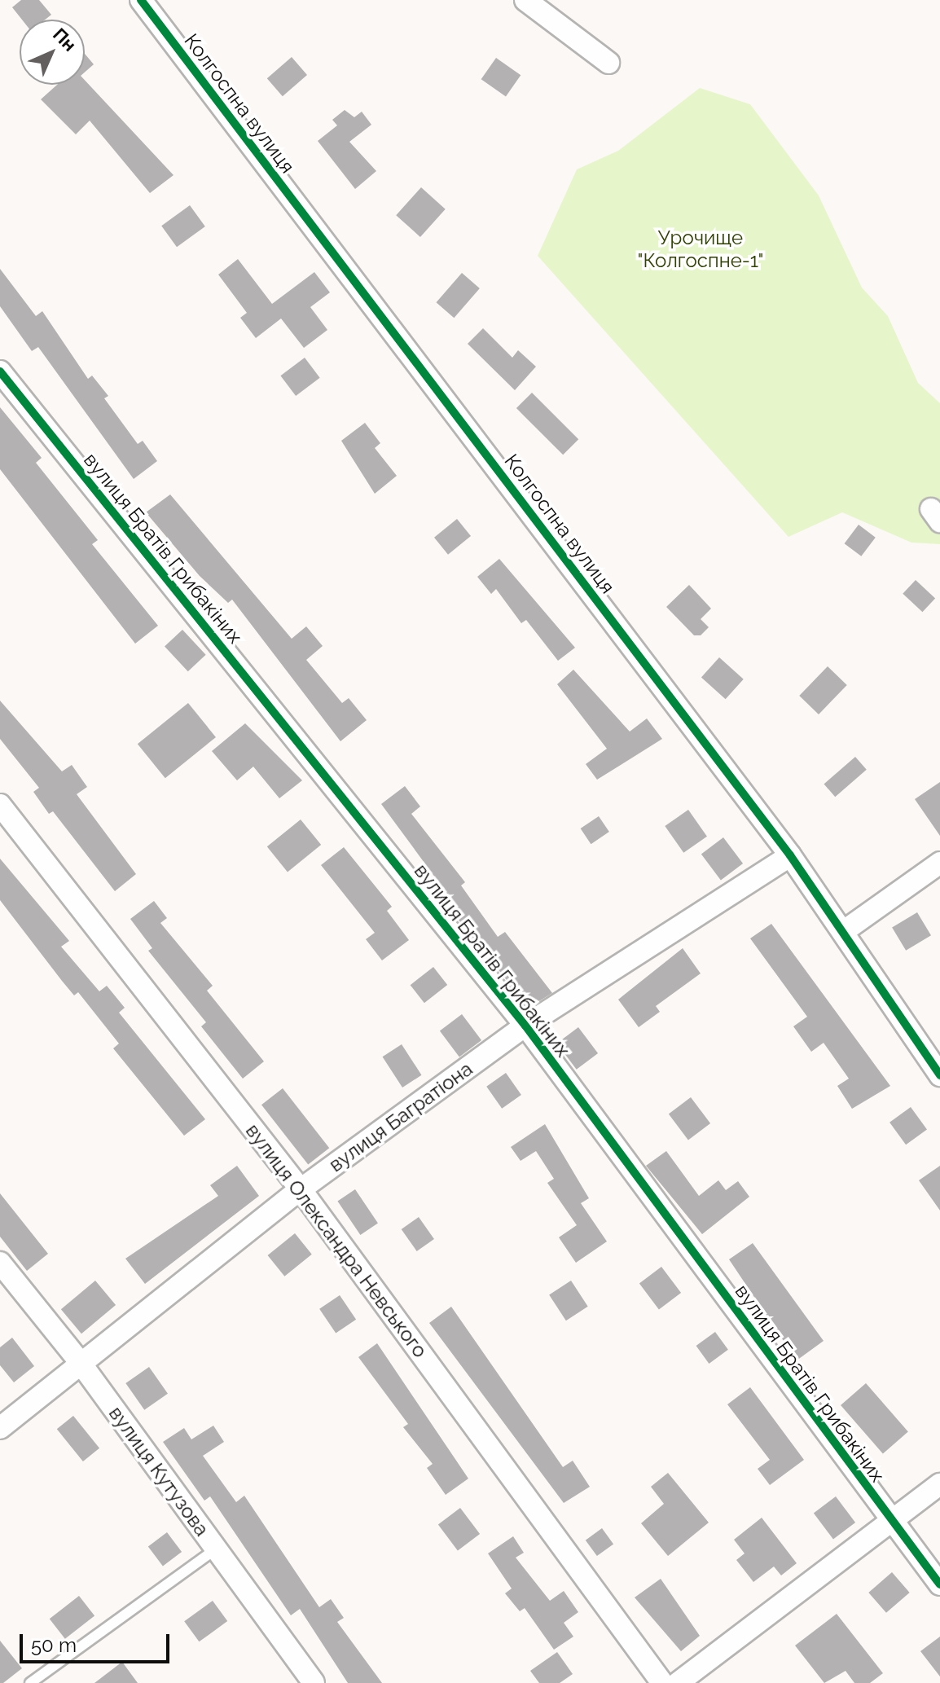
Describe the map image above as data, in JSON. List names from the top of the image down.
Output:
{
  "streets": {
    "street": [
      "Колгоспна вулиця",
      "вулиця Братів Грибакіних",
      "вулиця Багратіона",
      "вулиця Олександра Невського",
      "вулиця Кутузова"
    ]
  },
  "crossings": [
    ["Колгоспна вулиця", "вулиця Багратіона"],
    ["вулиця Братів Грибакіних", "вулиця Багратіона"],
    ["вулиця Багратіона", "вулиця Олександра Невського"],
    ["вулиця Багратіона", "вулиця Кутузова"]
  ],
  "parks": ["Урочище \"Колгоспне-1\""],
  "scale_bar": "50 m",
  "north": "top right"
}
